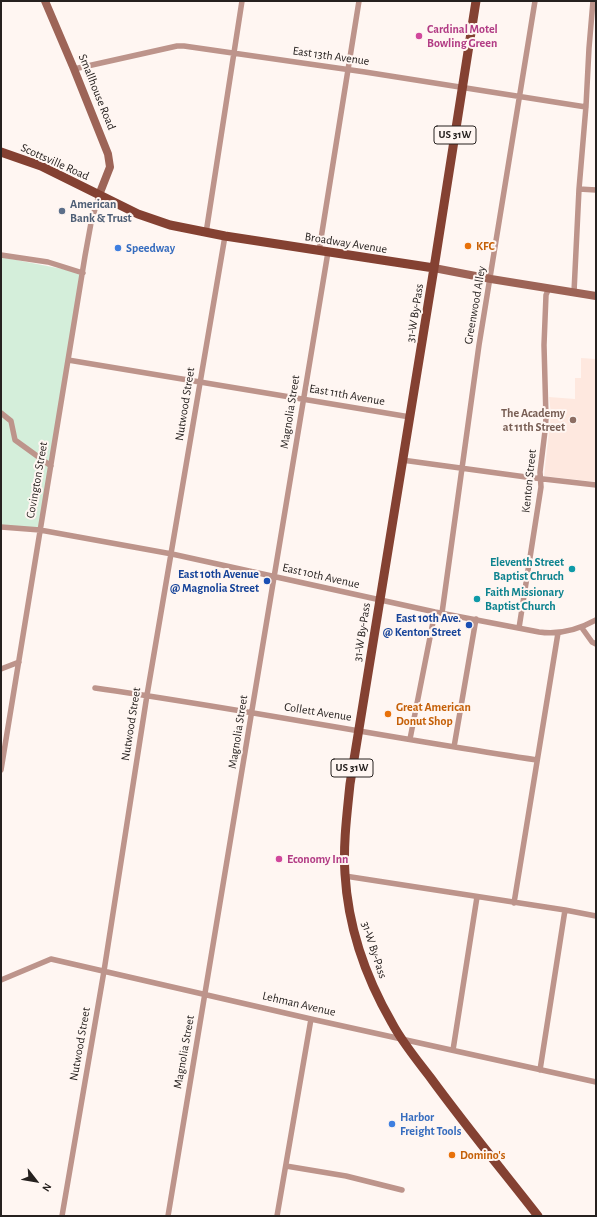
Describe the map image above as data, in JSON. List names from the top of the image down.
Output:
{
  "streets": {
    "main road": [
      "US 31W",
      "Scottsville Road",
      "Broadway Avenue",
      "31-W By-Pass"
    ],
    "street": [
      "East 13th Avenue",
      "Smallhouse Road",
      "Greenwood Alley",
      "East 11th Avenue",
      "Nutwood Street",
      "Magnolia Street",
      "Covington Street",
      "Kenton Street",
      "East 10th Avenue",
      "Collett Avenue",
      "Lehman Avenue"
    ]
  },
  "crossings": [
    ["East 13th Avenue", "Smallhouse Road"],
    ["East 13th Avenue", "Greenwood Alley"],
    ["East 13th Avenue", "31-W By-Pass"],
    ["East 13th Avenue", "Magnolia Street"],
    ["Smallhouse Road", "Scottsville Road"],
    ["Smallhouse Road", "Broadway Avenue"],
    ["Smallhouse Road", "Covington Street"],
    ["Scottsville Road", "Broadway Avenue"],
    ["Scottsville Road", "Covington Street"],
    ["Broadway Avenue", "Greenwood Alley"],
    ["Broadway Avenue", "31-W By-Pass"],
    ["Broadway Avenue", "Nutwood Street"],
    ["Broadway Avenue", "Magnolia Street"],
    ["Broadway Avenue", "Covington Street"],
    ["Broadway Avenue", "Kenton Street"],
    ["Greenwood Alley", "East 10th Avenue"],
    ["31-W By-Pass", "East 11th Avenue"],
    ["31-W By-Pass", "East 10th Avenue"],
    ["31-W By-Pass", "Collett Avenue"],
    ["31-W By-Pass", "Lehman Avenue"],
    ["East 11th Avenue", "Nutwood Street"],
    ["East 11th Avenue", "Magnolia Street"],
    ["East 11th Avenue", "Covington Street"],
    ["Nutwood Street", "East 10th Avenue"],
    ["Nutwood Street", "Collett Avenue"],
    ["Nutwood Street", "Lehman Avenue"],
    ["Magnolia Street", "East 10th Avenue"],
    ["Magnolia Street", "Collett Avenue"],
    ["Magnolia Street", "Lehman Avenue"],
    ["Covington Street", "East 10th Avenue"],
    ["Kenton Street", "East 10th Avenue"]
  ],
  "places": [
    "Cardinal Motel Bowling Green",
    "American Bank & Trust",
    "KFC",
    "Speedway",
    "The Academy at 11th Street",
    "Eleventh Street Baptist Chruch",
    "East 10th Avenue @ Magnolia Street",
    "Faith Missionary Baptist Church",
    "East 10th Ave. @ Kenton Street",
    "Great American Donut Shop",
    "Economy Inn",
    "Harbor Freight Tools",
    "Domino's"
  ],
  "north": "bottom right"
}
